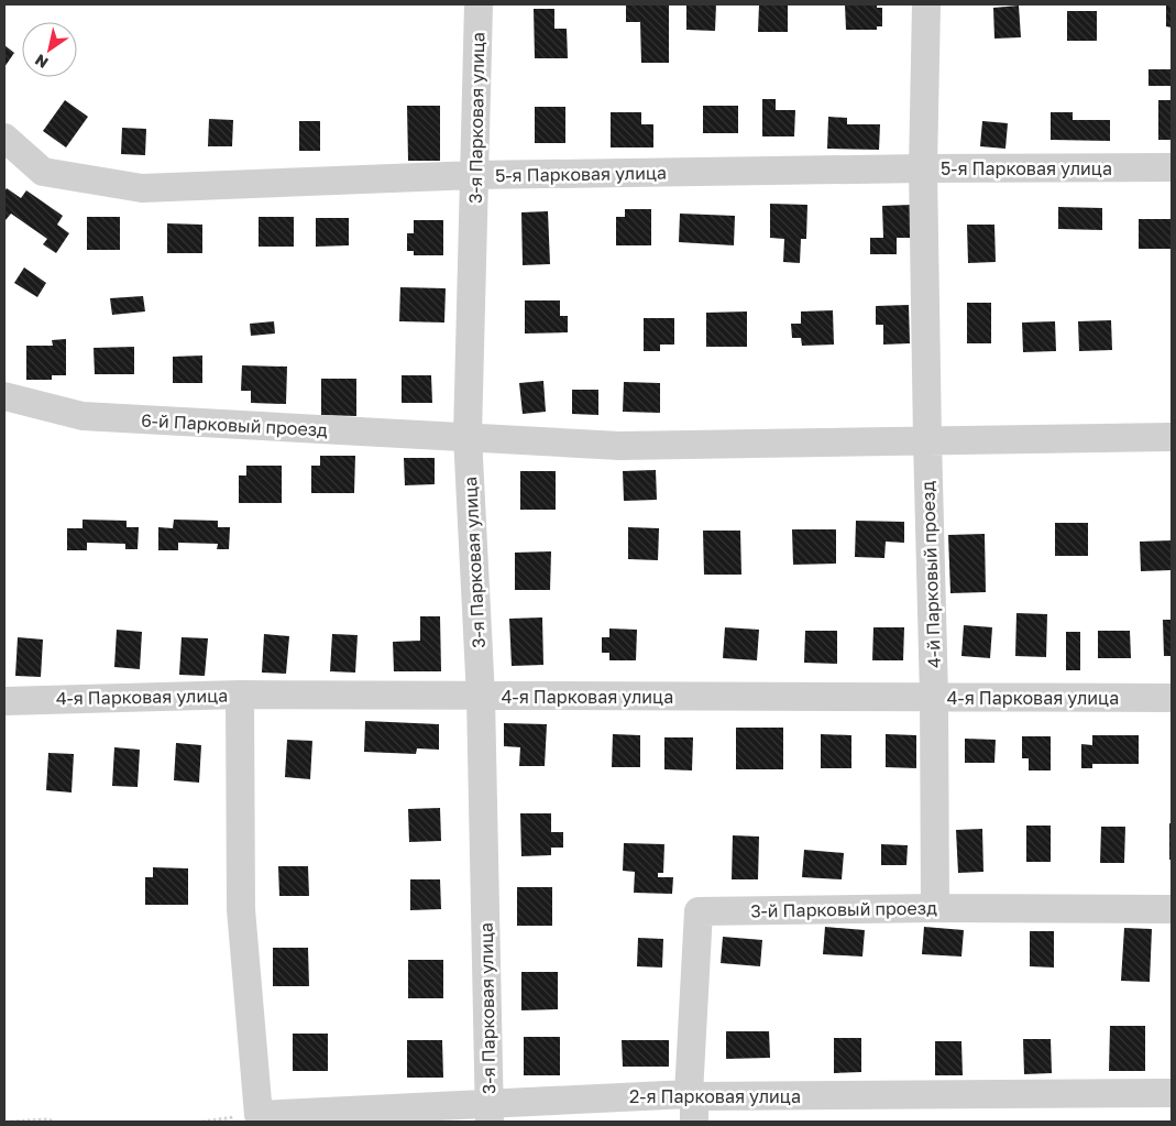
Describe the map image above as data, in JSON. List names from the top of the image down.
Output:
{
  "streets": {
    "street": [
      "3-я Парковая улица",
      "5-я Парковая улица",
      "6-й Парковый проезд",
      "4-й Парковый проезд",
      "4-я Парковая улица",
      "3-й Парковый проезд",
      "2-я Парковая улица"
    ]
  },
  "crossings": [
    ["3-я Парковая улица", "5-я Парковая улица"],
    ["3-я Парковая улица", "6-й Парковый проезд"],
    ["3-я Парковая улица", "4-я Парковая улица"],
    ["3-я Парковая улица", "2-я Парковая улица"],
    ["5-я Парковая улица", "4-й Парковый проезд"],
    ["4-й Парковый проезд", "4-я Парковая улица"],
    ["4-й Парковый проезд", "3-й Парковый проезд"],
    ["3-й Парковый проезд", "2-я Парковая улица"]
  ],
  "north": "bottom left"
}
